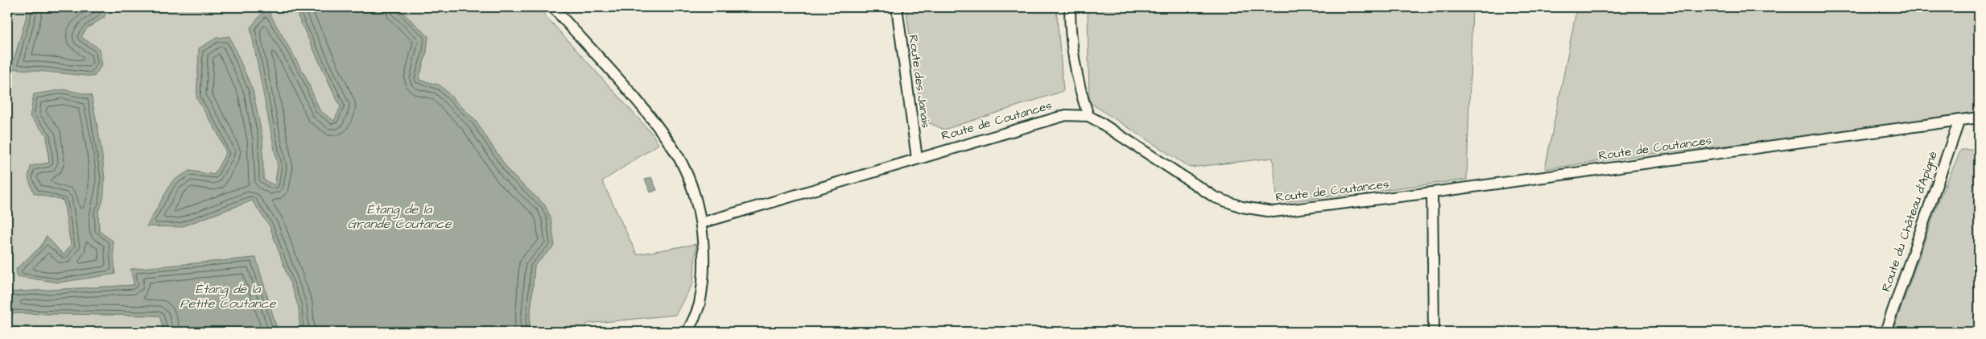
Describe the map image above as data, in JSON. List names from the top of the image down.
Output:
{
  "streets": {
    "street": ["Route des Janais", "Route de Coutances", "Route du Château d'Apigné"]
  },
  "crossings": [
    ["Route des Janais", "Route de Coutances"],
    ["Route de Coutances", "Route du Château d'Apigné"]
  ],
  "water": ["Étang de la Grande Coutance", "Étang de la Petite Coutance"]
}
